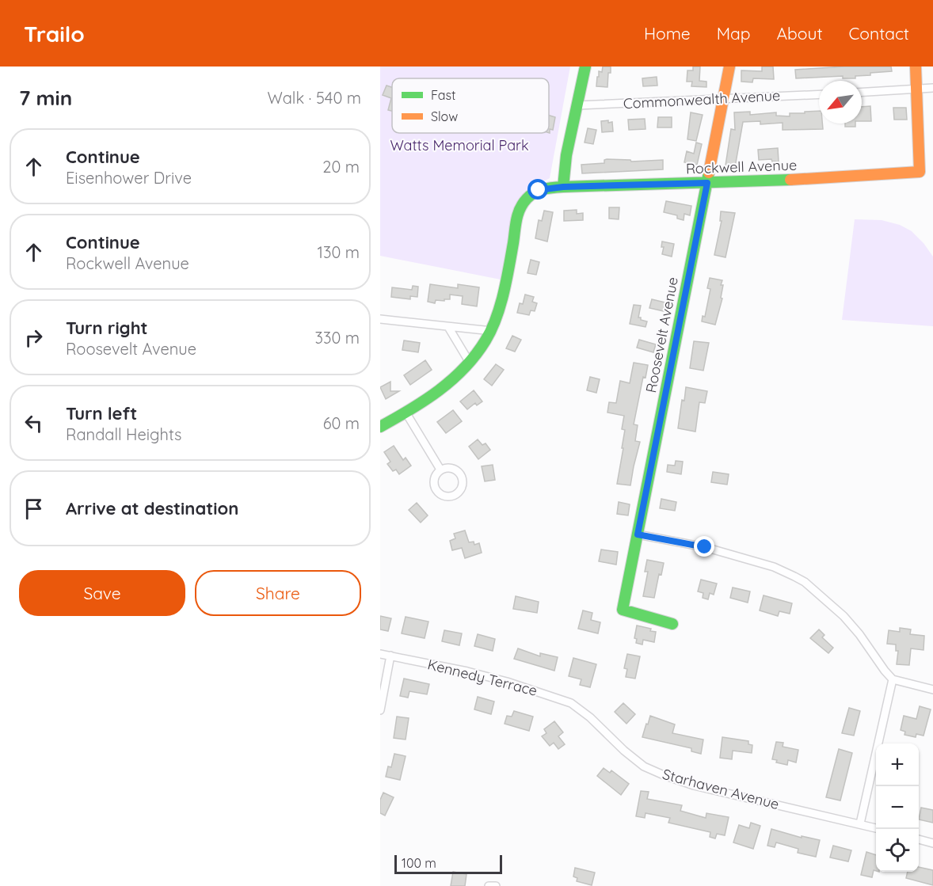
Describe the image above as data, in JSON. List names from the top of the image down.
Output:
{
  "streets": {
    "street": [
      "Commonwealth Avenue",
      "Rockwell Avenue",
      "Roosevelt Avenue",
      "Kennedy Terrace",
      "Starhaven Avenue"
    ]
  },
  "crossings": [
    ["Commonwealth Avenue", "Roosevelt Avenue"],
    ["Rockwell Avenue", "Roosevelt Avenue"],
    ["Kennedy Terrace", "Starhaven Avenue"]
  ],
  "parks": ["Watts Memorial Park"],
  "legend": ["Fast", "Slow"],
  "scale_bar": "100 m",
  "north": "bottom left",
  "page": {
    "header": "Trailo",
    "nav": [
      "Home",
      "Map",
      "About",
      "Contact"
    ],
    "heading": ["7 min", "Walk · 540 m"],
    "list": [
      ["Continue", "Eisenhower Drive", "20 m"],
      ["Continue", "Rockwell Avenue", "130 m"],
      ["Turn right", "Roosevelt Avenue", "330 m"],
      ["Turn left", "Randall Heights", "60 m"],
      "Arrive at destination"
    ],
    "buttons": ["Save", "Share"],
    "map_buttons": ["+", "−"],
    "scale": "100 m"
  }
}
